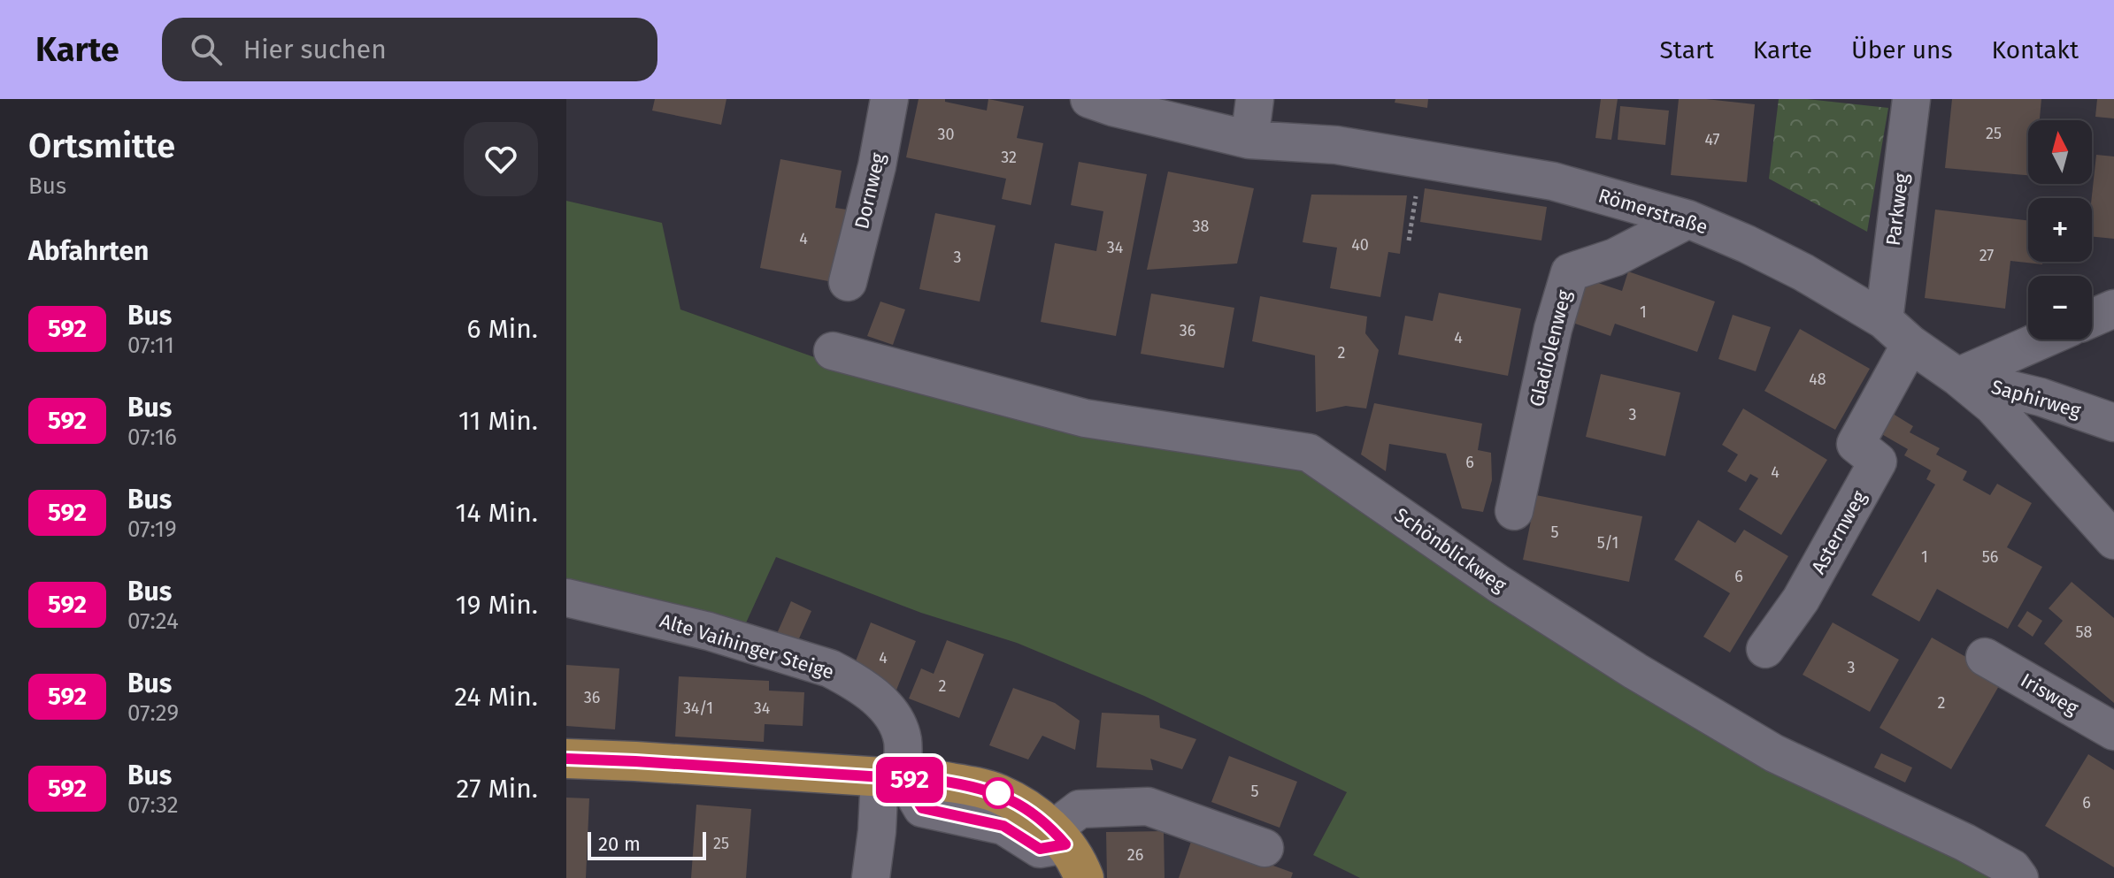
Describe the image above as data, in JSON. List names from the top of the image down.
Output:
{
  "streets": {
    "street": [
      "Dornweg",
      "Parkweg",
      "Römerstraße",
      "Gladiolenweg",
      "Saphirweg",
      "Asternweg",
      "Schönblickweg",
      "Alte Vaihinger Steige",
      "Irisweg"
    ]
  },
  "crossings": [
    ["Parkweg", "Römerstraße"],
    ["Parkweg", "Asternweg"],
    ["Römerstraße", "Gladiolenweg"],
    ["Römerstraße", "Saphirweg"],
    ["Römerstraße", "Asternweg"]
  ],
  "lines": ["bus line 592"],
  "house_numbers": [
    "25",
    "30",
    "47",
    "32",
    "38",
    "4",
    "40",
    "34",
    "27",
    "3",
    "1",
    "36",
    "4",
    "2",
    "48",
    "3",
    "6",
    "4",
    "5",
    "5/1",
    "1",
    "56",
    "6",
    "58",
    "4",
    "3",
    "2",
    "36",
    "2",
    "34/1",
    "34",
    "5",
    "6",
    "25",
    "26"
  ],
  "scale_bar": "20 m",
  "north": "top",
  "page": {
    "header": "Karte",
    "search": "Hier suchen",
    "nav": [
      "Start",
      "Karte",
      "Über uns",
      "Kontakt"
    ],
    "heading": [
      ["Ortsmitte", "Bus"],
      "Abfahrten"
    ],
    "on_map": "592",
    "map_buttons": ["+", "−"],
    "list": [
      {
        "mark": "592",
        "name": "Bus",
        "note": "07:11",
        "value": "6 Min."
      },
      {
        "mark": "592",
        "name": "Bus",
        "note": "07:16",
        "value": "11 Min."
      },
      {
        "mark": "592",
        "name": "Bus",
        "note": "07:19",
        "value": "14 Min."
      },
      {
        "mark": "592",
        "name": "Bus",
        "note": "07:24",
        "value": "19 Min."
      },
      {
        "mark": "592",
        "name": "Bus",
        "note": "07:29",
        "value": "24 Min."
      },
      {
        "mark": "592",
        "name": "Bus",
        "note": "07:32",
        "value": "27 Min."
      }
    ],
    "scale": "20 m"
  }
}
